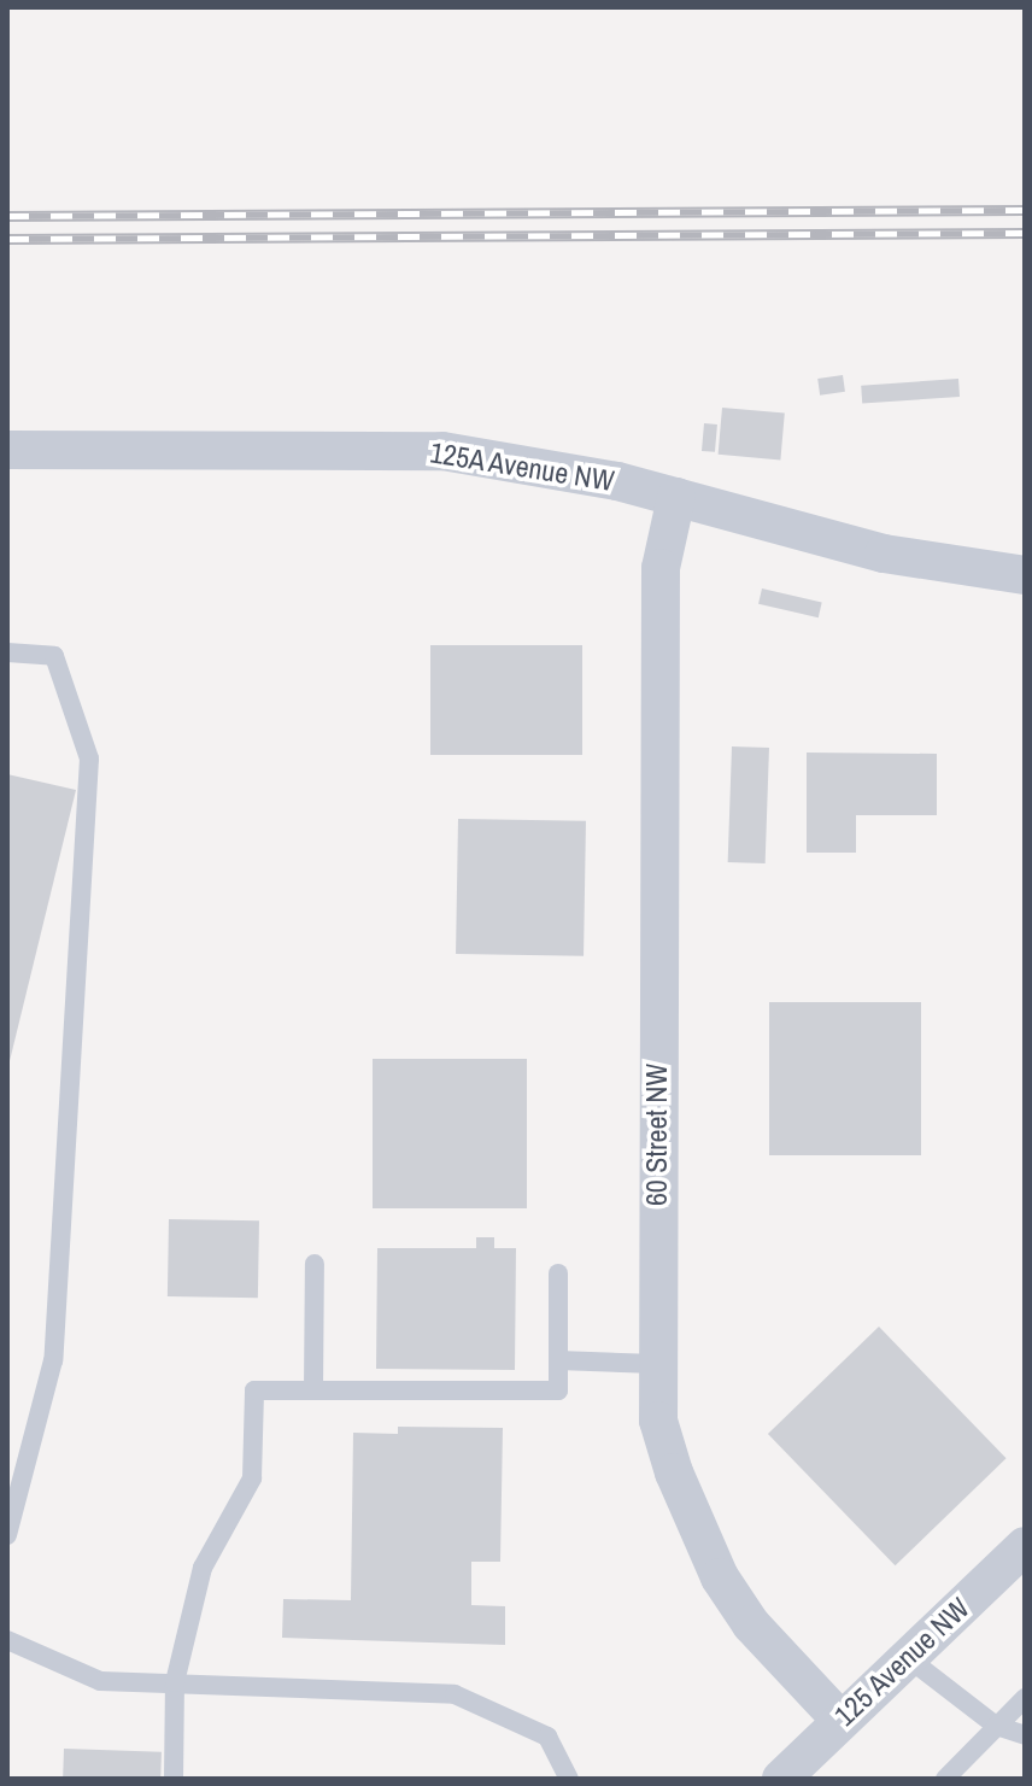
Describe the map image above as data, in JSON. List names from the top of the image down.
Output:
{
  "streets": {
    "street": ["125A Avenue NW", "60 Street NW", "125 Avenue NW"]
  },
  "crossings": [
    ["125A Avenue NW", "60 Street NW"],
    ["60 Street NW", "125 Avenue NW"]
  ]
}
